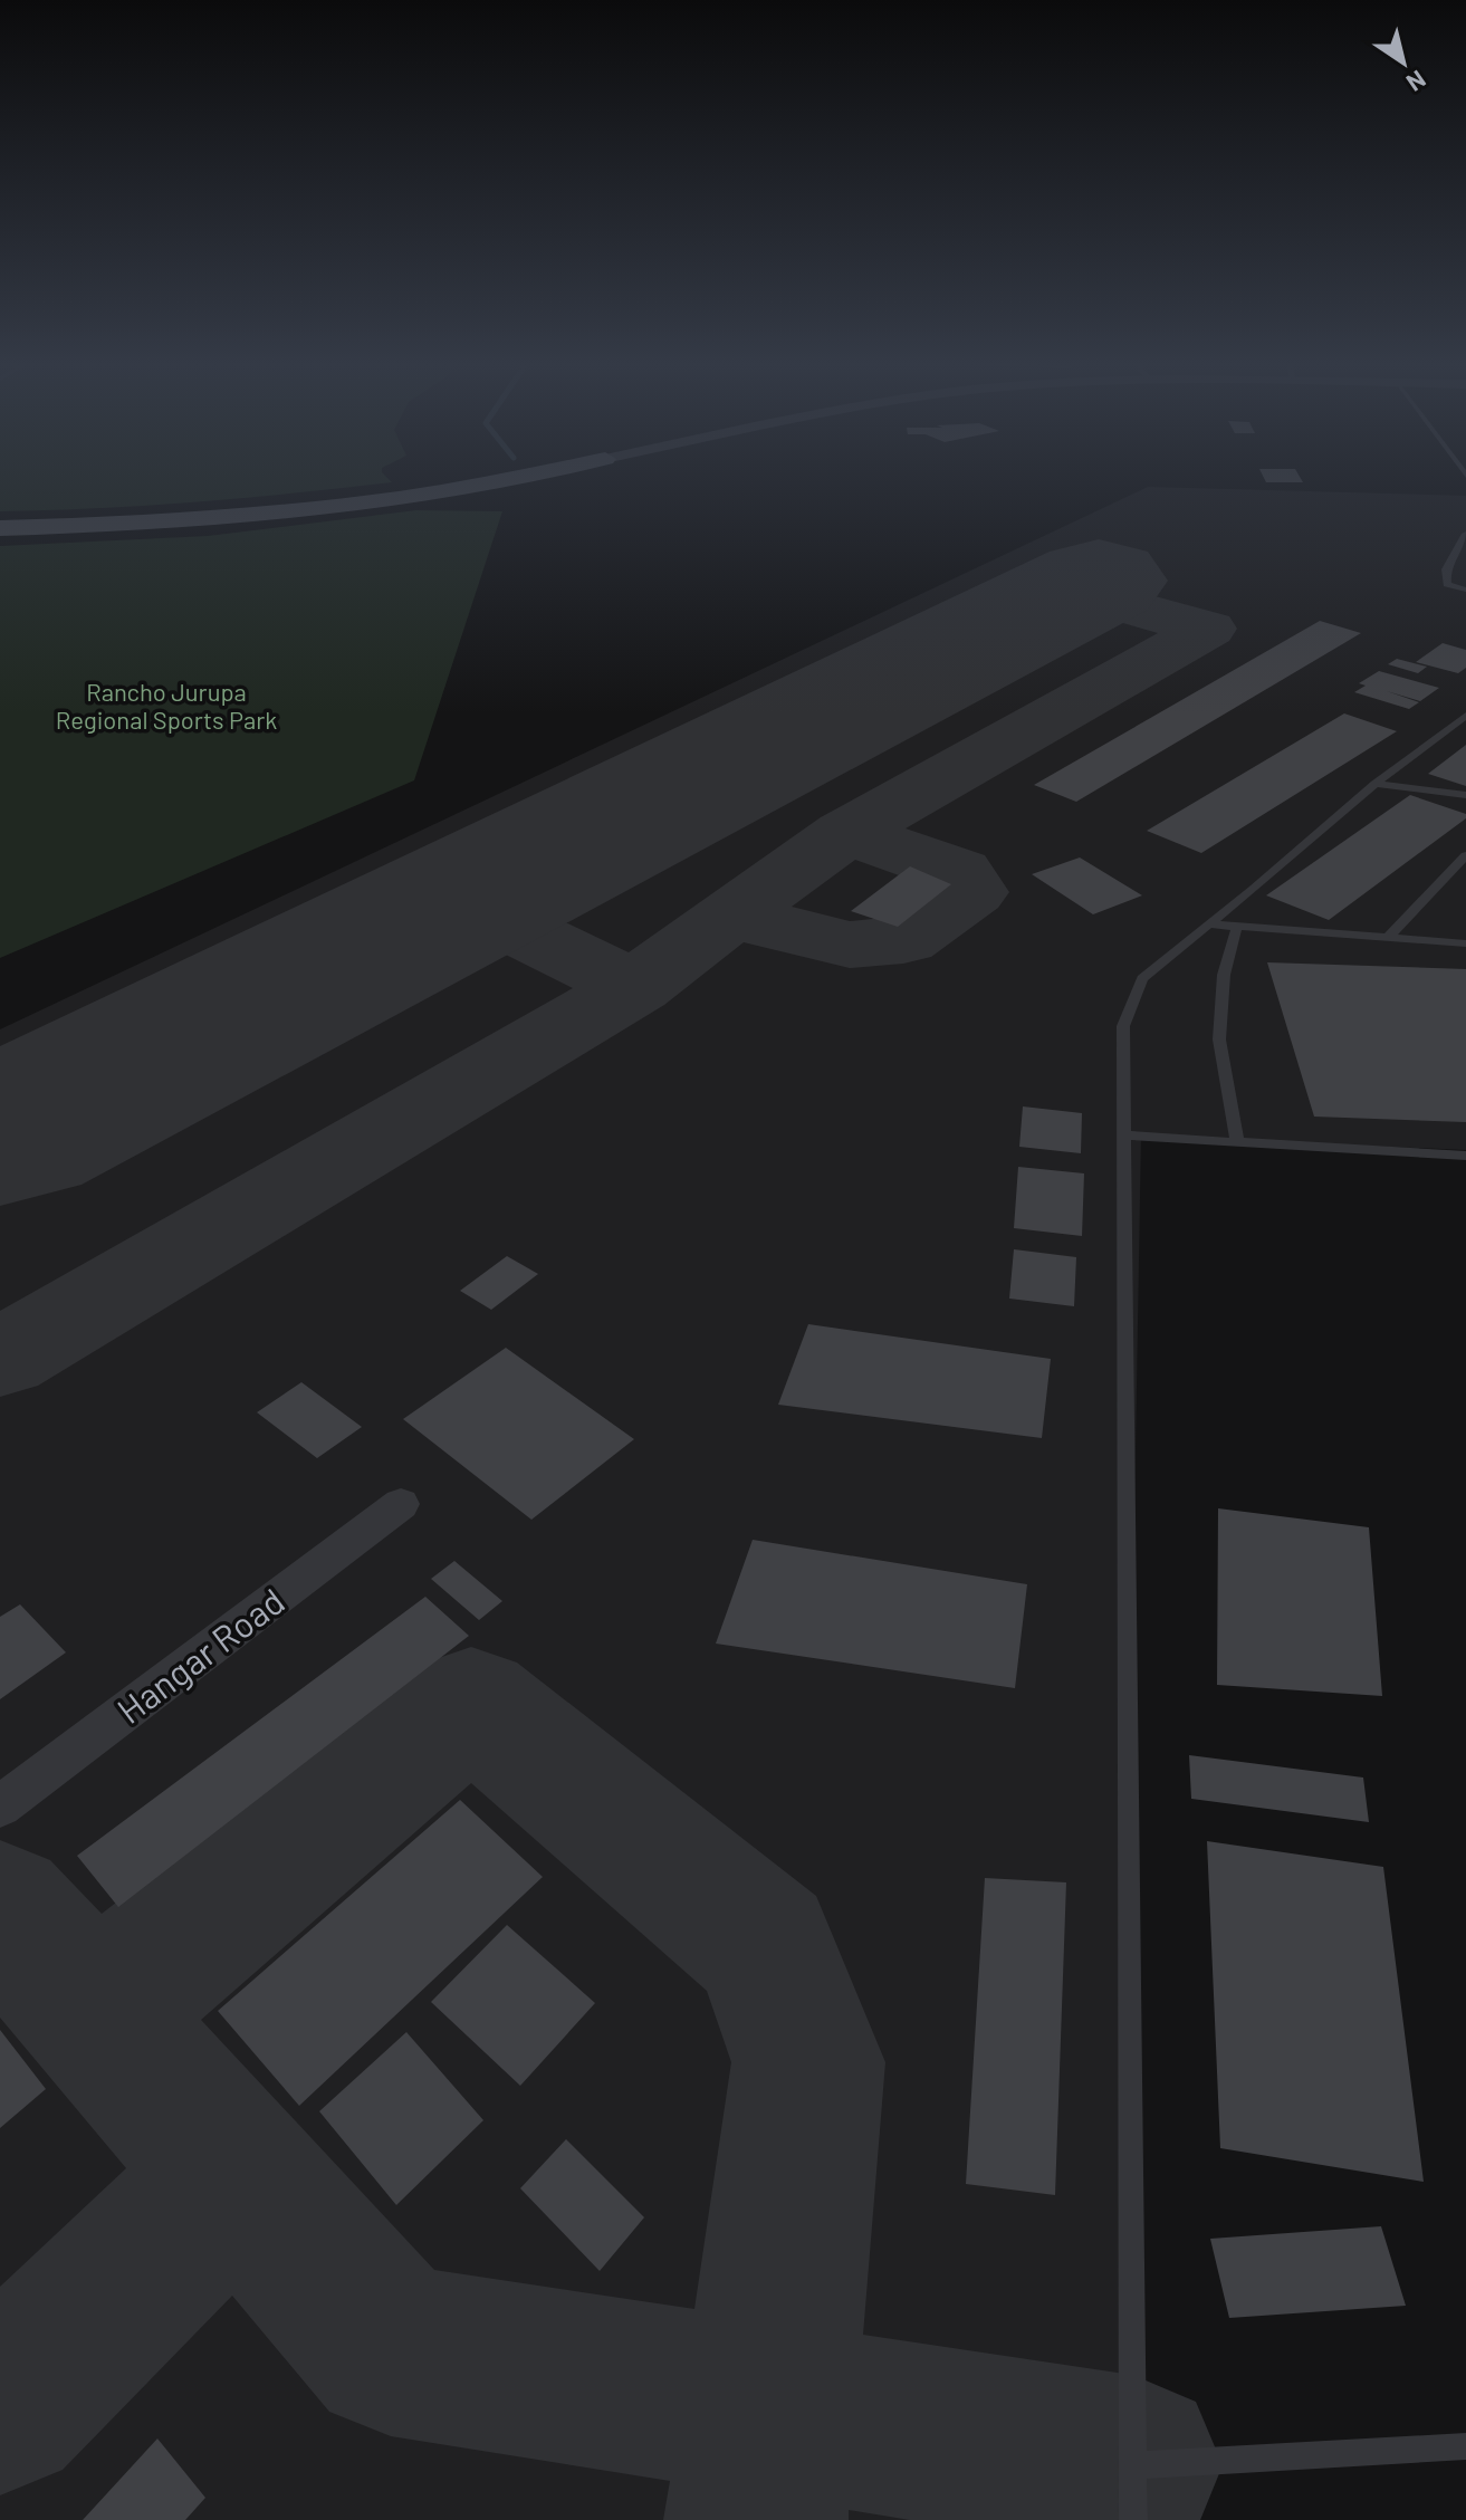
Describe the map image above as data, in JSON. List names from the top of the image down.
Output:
{
  "streets": {
    "street": ["Hangar Road"]
  },
  "parks": ["Rancho Jurupa Regional Sports Park"],
  "north": "bottom right"
}
